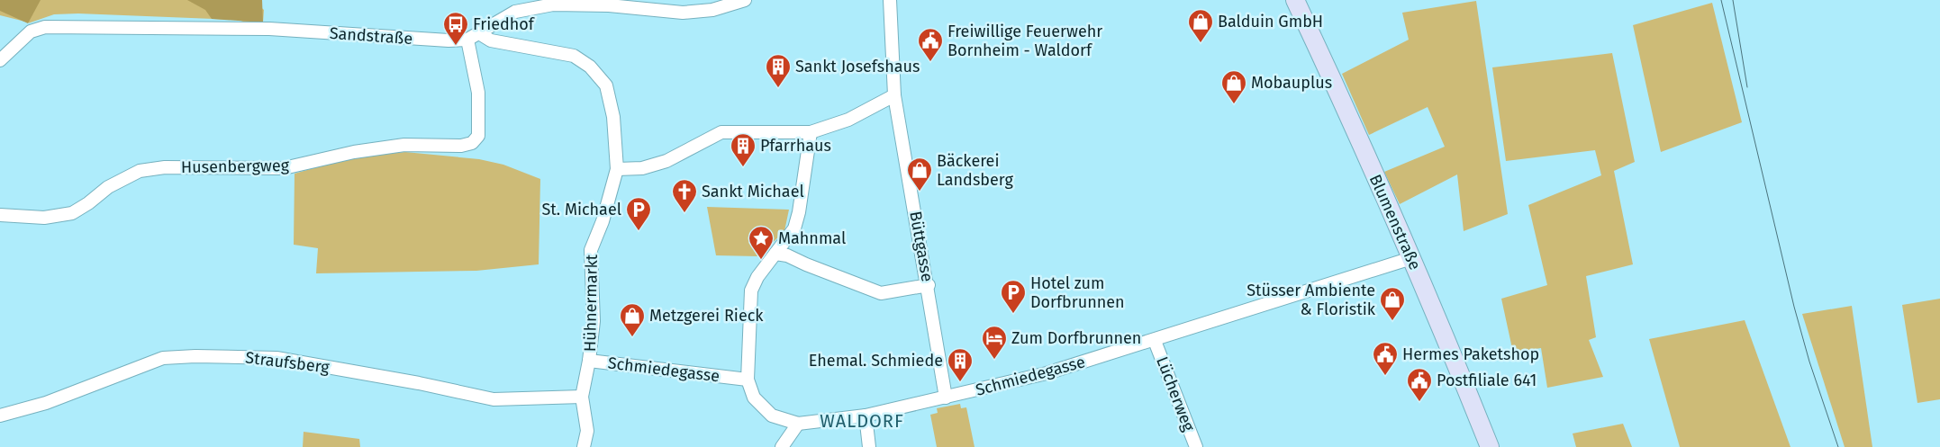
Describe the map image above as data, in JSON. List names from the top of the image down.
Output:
{
  "streets": {
    "main road": ["Blumenstraße"],
    "street": [
      "Sandstraße",
      "Husenbergweg",
      "Büttgasse",
      "Hühnermarkt",
      "Straufsberg",
      "Schmiedegasse",
      "Lücherweg"
    ]
  },
  "crossings": [
    ["Sandstraße", "Husenbergweg"],
    ["Sandstraße", "Hühnermarkt"],
    ["Husenbergweg", "Hühnermarkt"],
    ["Blumenstraße", "Schmiedegasse"],
    ["Büttgasse", "Schmiedegasse"],
    ["Hühnermarkt", "Straufsberg"],
    ["Hühnermarkt", "Schmiedegasse"],
    ["Schmiedegasse", "Lücherweg"]
  ],
  "districts": ["WALDORF"],
  "places": {
    "shop": [
      "Balduin GmbH",
      "Mobauplus",
      "Bäckerei Landsberg",
      "Stüsser Ambiente & Floristik",
      "Metzgerei Rieck"
    ],
    "bus stop": ["Friedhof"],
    "public building": ["Freiwillige Feuerwehr Bornheim - Waldorf", "Hermes Paketshop", "Postfiliale 641"],
    "building": ["Sankt Josefshaus", "Pfarrhaus", "Ehemal. Schmiede"],
    "church": ["Sankt Michael"],
    "parking": ["St. Michael", "Hotel zum Dorfbrunnen"],
    "place": ["Mahnmal"],
    "hotel": ["Zum Dorfbrunnen"]
  }
}
